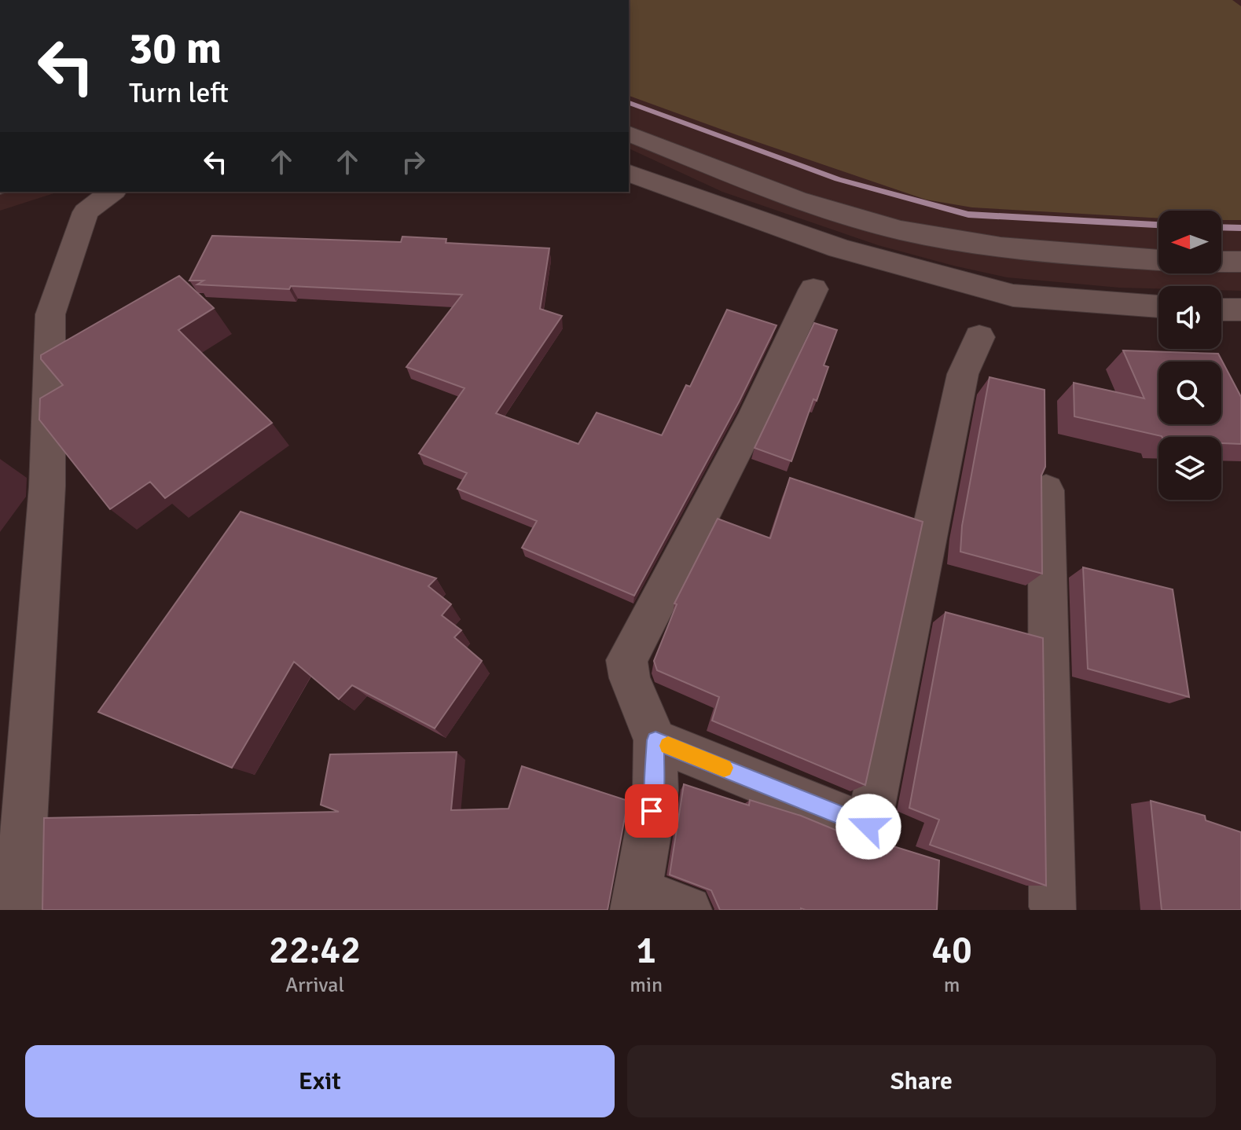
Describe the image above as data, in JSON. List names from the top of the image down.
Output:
{
  "north": "left",
  "page": {
    "turn": ["30 m", "Turn left"],
    "eta": [
      "22:42",
      "Arrival",
      "1",
      "min",
      "40",
      "m"
    ],
    "buttons": ["Exit", "Share"]
  }
}
